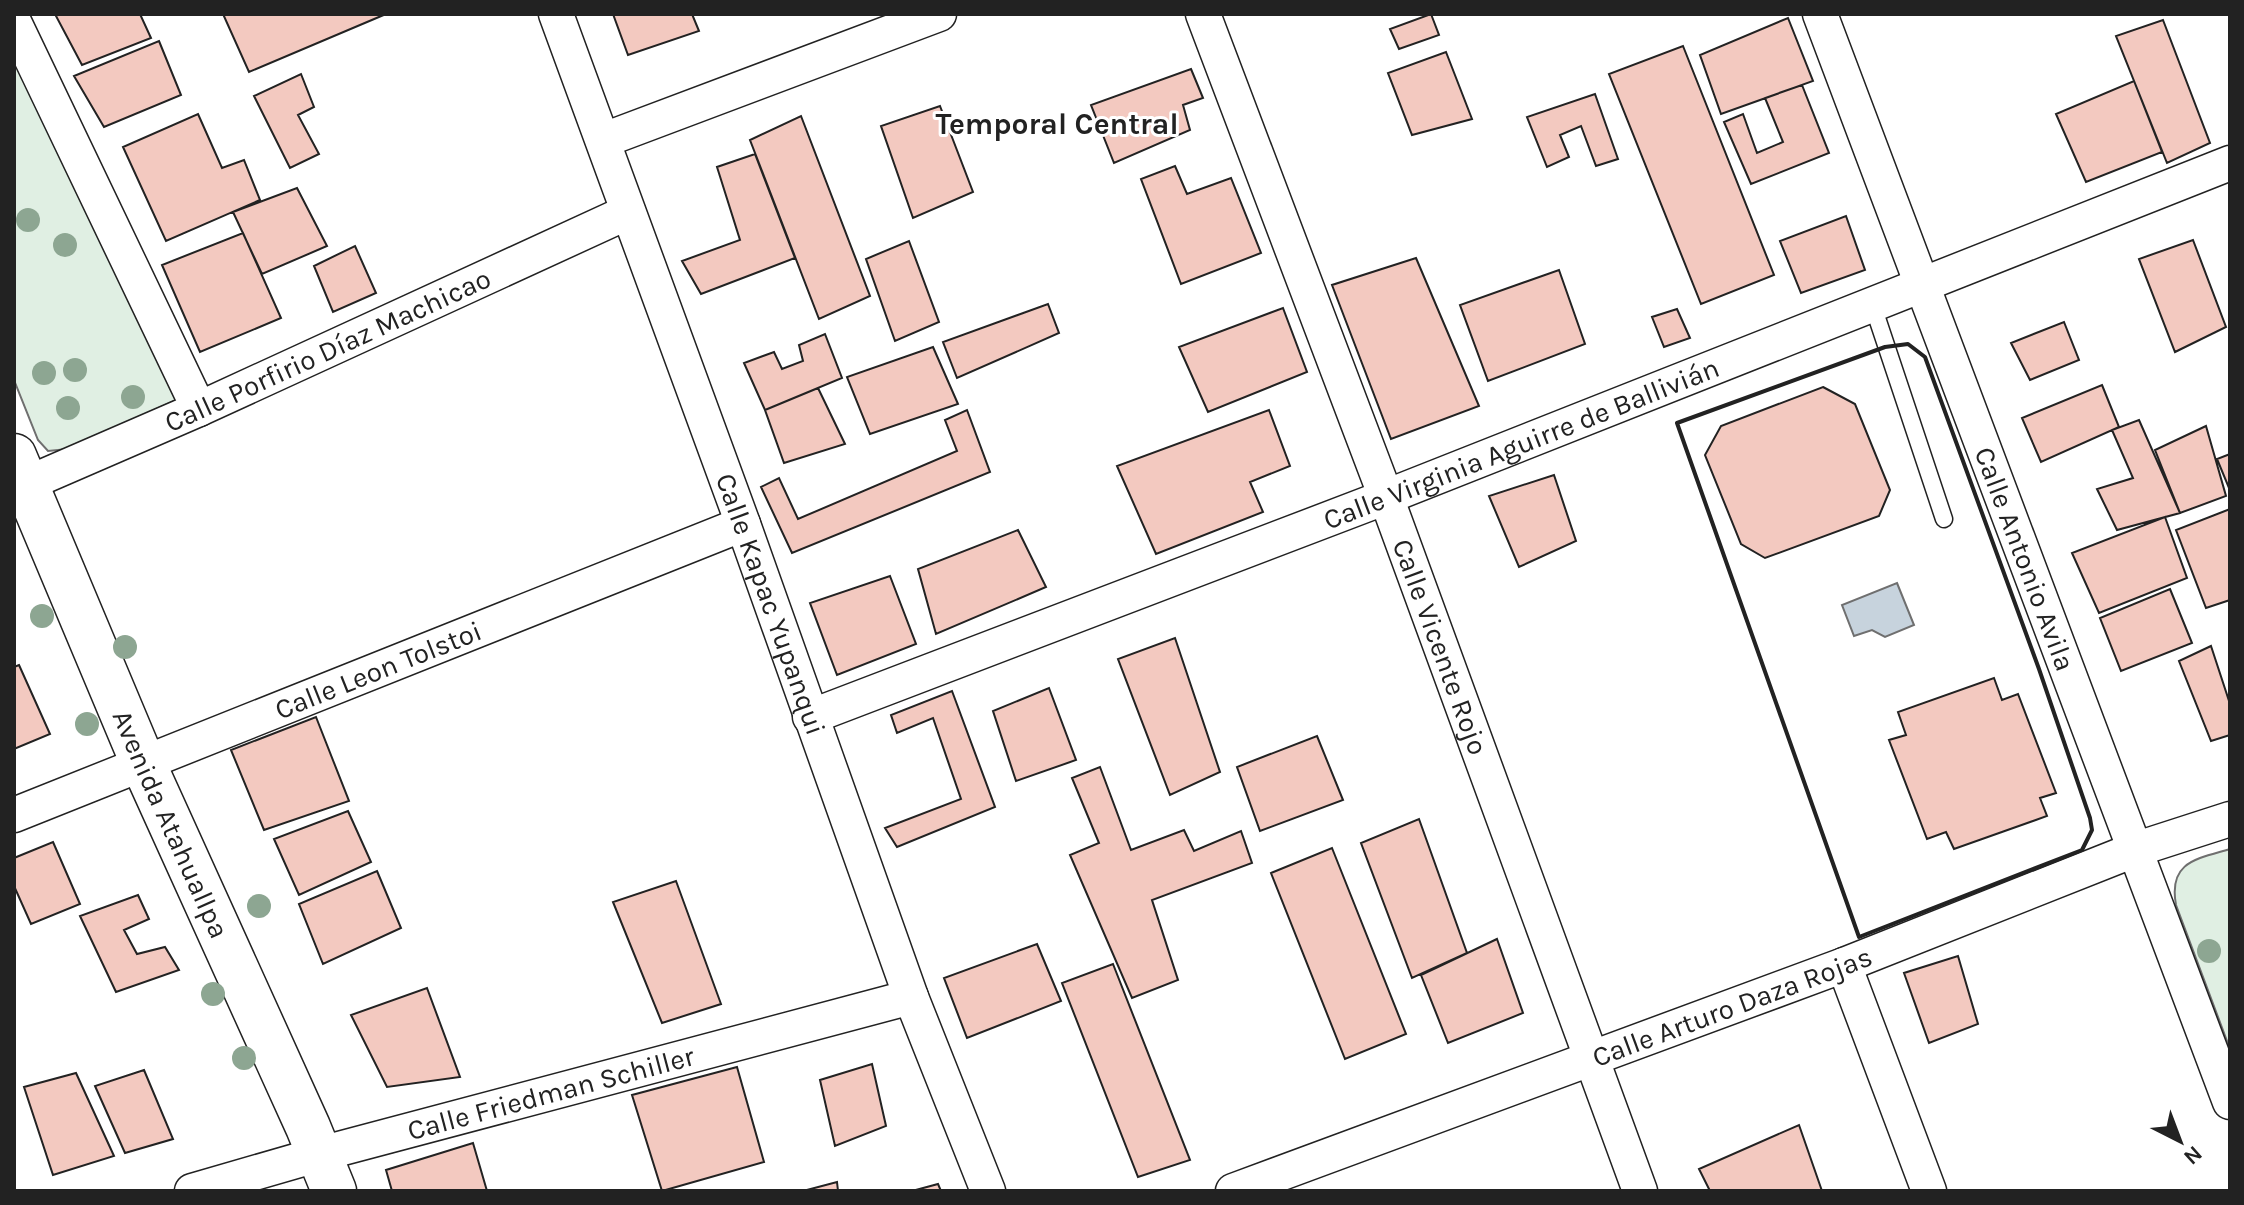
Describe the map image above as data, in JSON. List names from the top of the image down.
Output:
{
  "streets": {
    "main road": ["Avenida Atahuallpa"],
    "street": [
      "Calle Porfirio Díaz Machicao",
      "Calle Virginia Aguirre de Ballivián",
      "Calle Antonio Avila",
      "Calle Kapac Yupanqui",
      "Calle Vicente Rojo",
      "Calle Leon Tolstoi",
      "Calle Arturo Daza Rojas",
      "Calle Friedman Schiller"
    ]
  },
  "crossings": [
    ["Calle Porfirio Díaz Machicao", "Calle Kapac Yupanqui"],
    ["Calle Porfirio Díaz Machicao", "Avenida Atahuallpa"],
    ["Calle Virginia Aguirre de Ballivián", "Calle Antonio Avila"],
    ["Calle Virginia Aguirre de Ballivián", "Calle Kapac Yupanqui"],
    ["Calle Virginia Aguirre de Ballivián", "Calle Vicente Rojo"],
    ["Calle Antonio Avila", "Calle Arturo Daza Rojas"],
    ["Calle Kapac Yupanqui", "Calle Leon Tolstoi"],
    ["Calle Kapac Yupanqui", "Calle Friedman Schiller"],
    ["Calle Vicente Rojo", "Calle Arturo Daza Rojas"],
    ["Calle Leon Tolstoi", "Avenida Atahuallpa"],
    ["Avenida Atahuallpa", "Calle Friedman Schiller"]
  ],
  "districts": ["Temporal Central"],
  "north": "bottom right"
}
